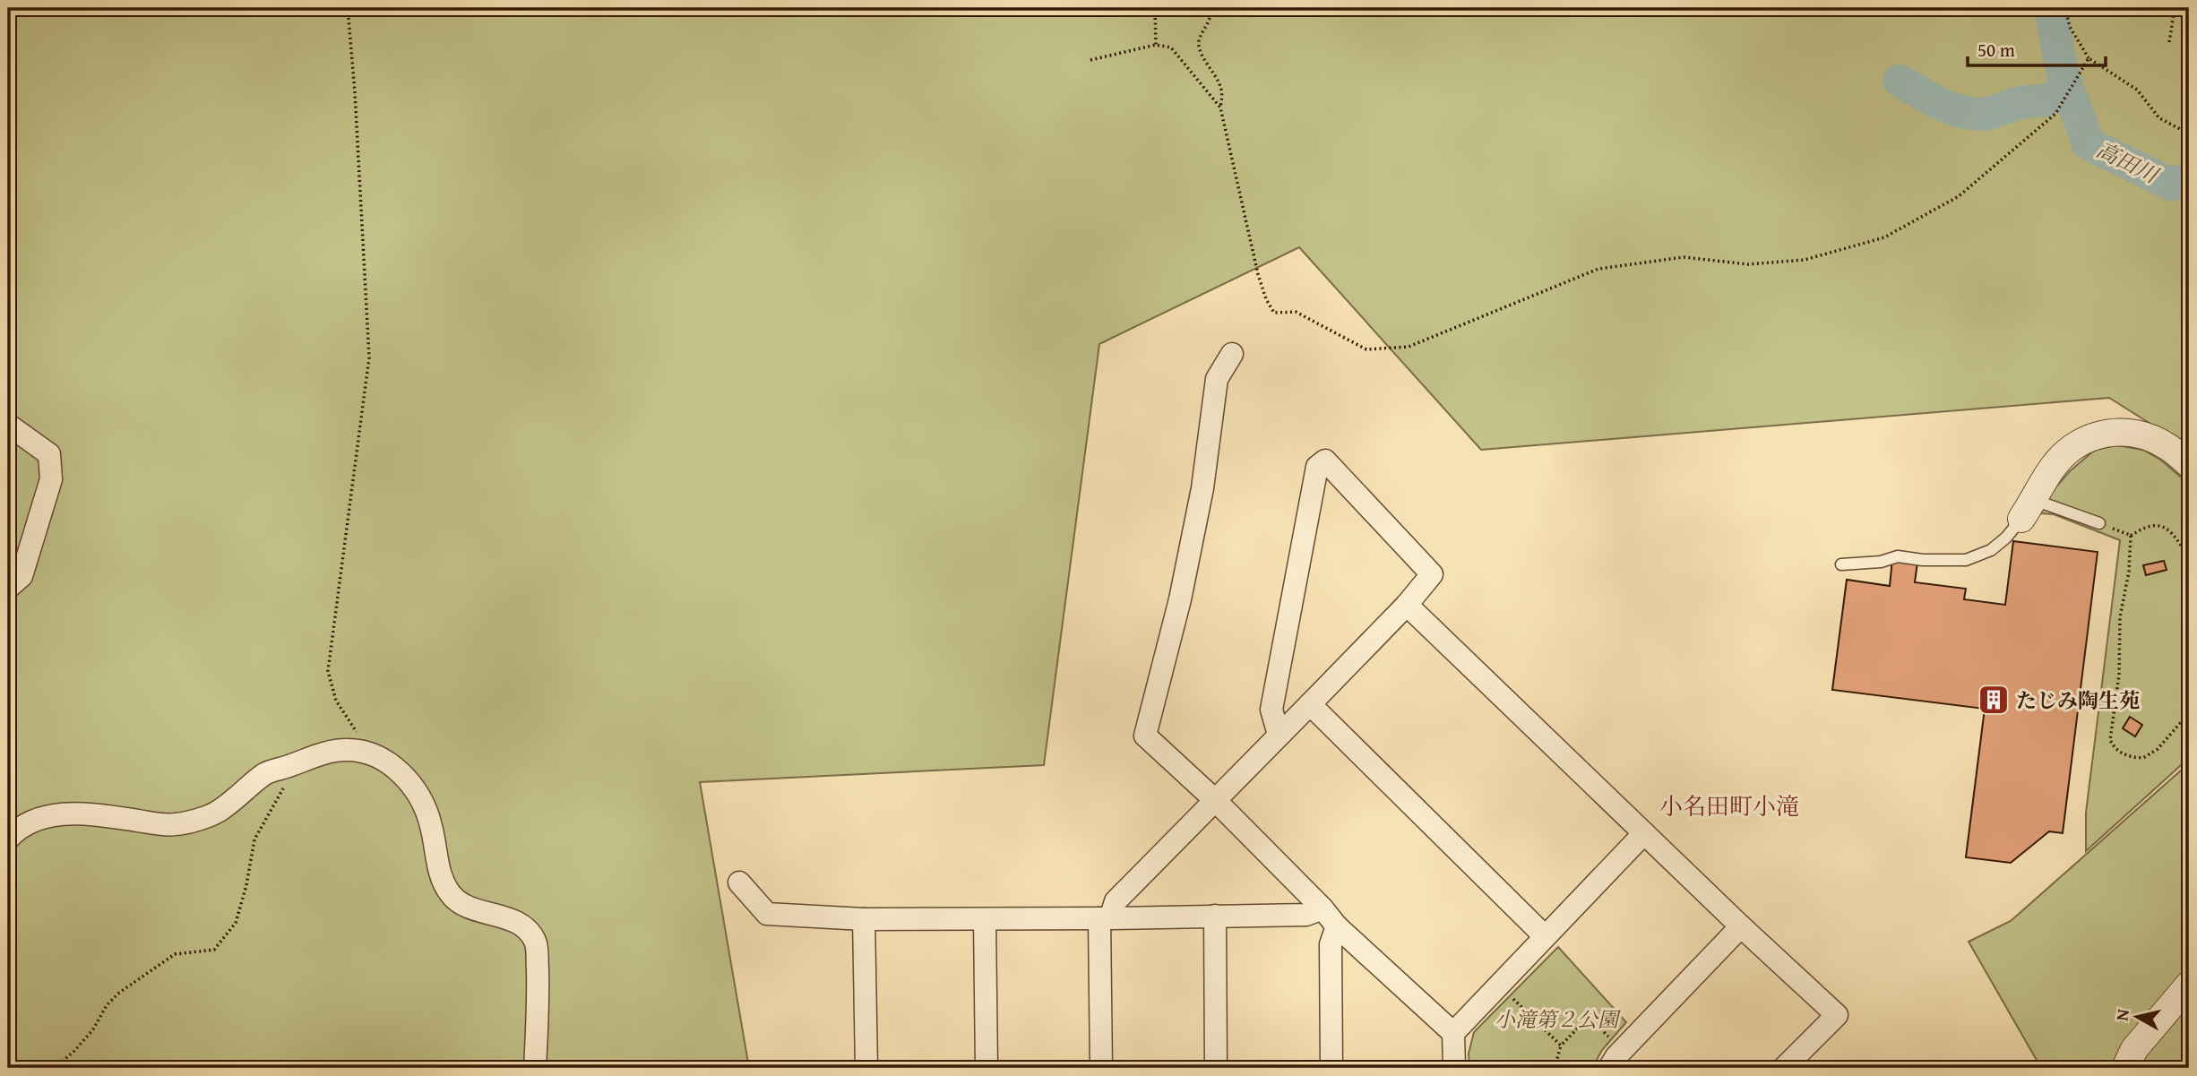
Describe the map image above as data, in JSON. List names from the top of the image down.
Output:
{
  "districts": ["小名田町小滝"],
  "water": ["高田川"],
  "parks": ["小滝第２公園"],
  "places": {
    "building": ["たじみ陶生苑"]
  },
  "scale_bar": "50 m",
  "north": "left"
}
